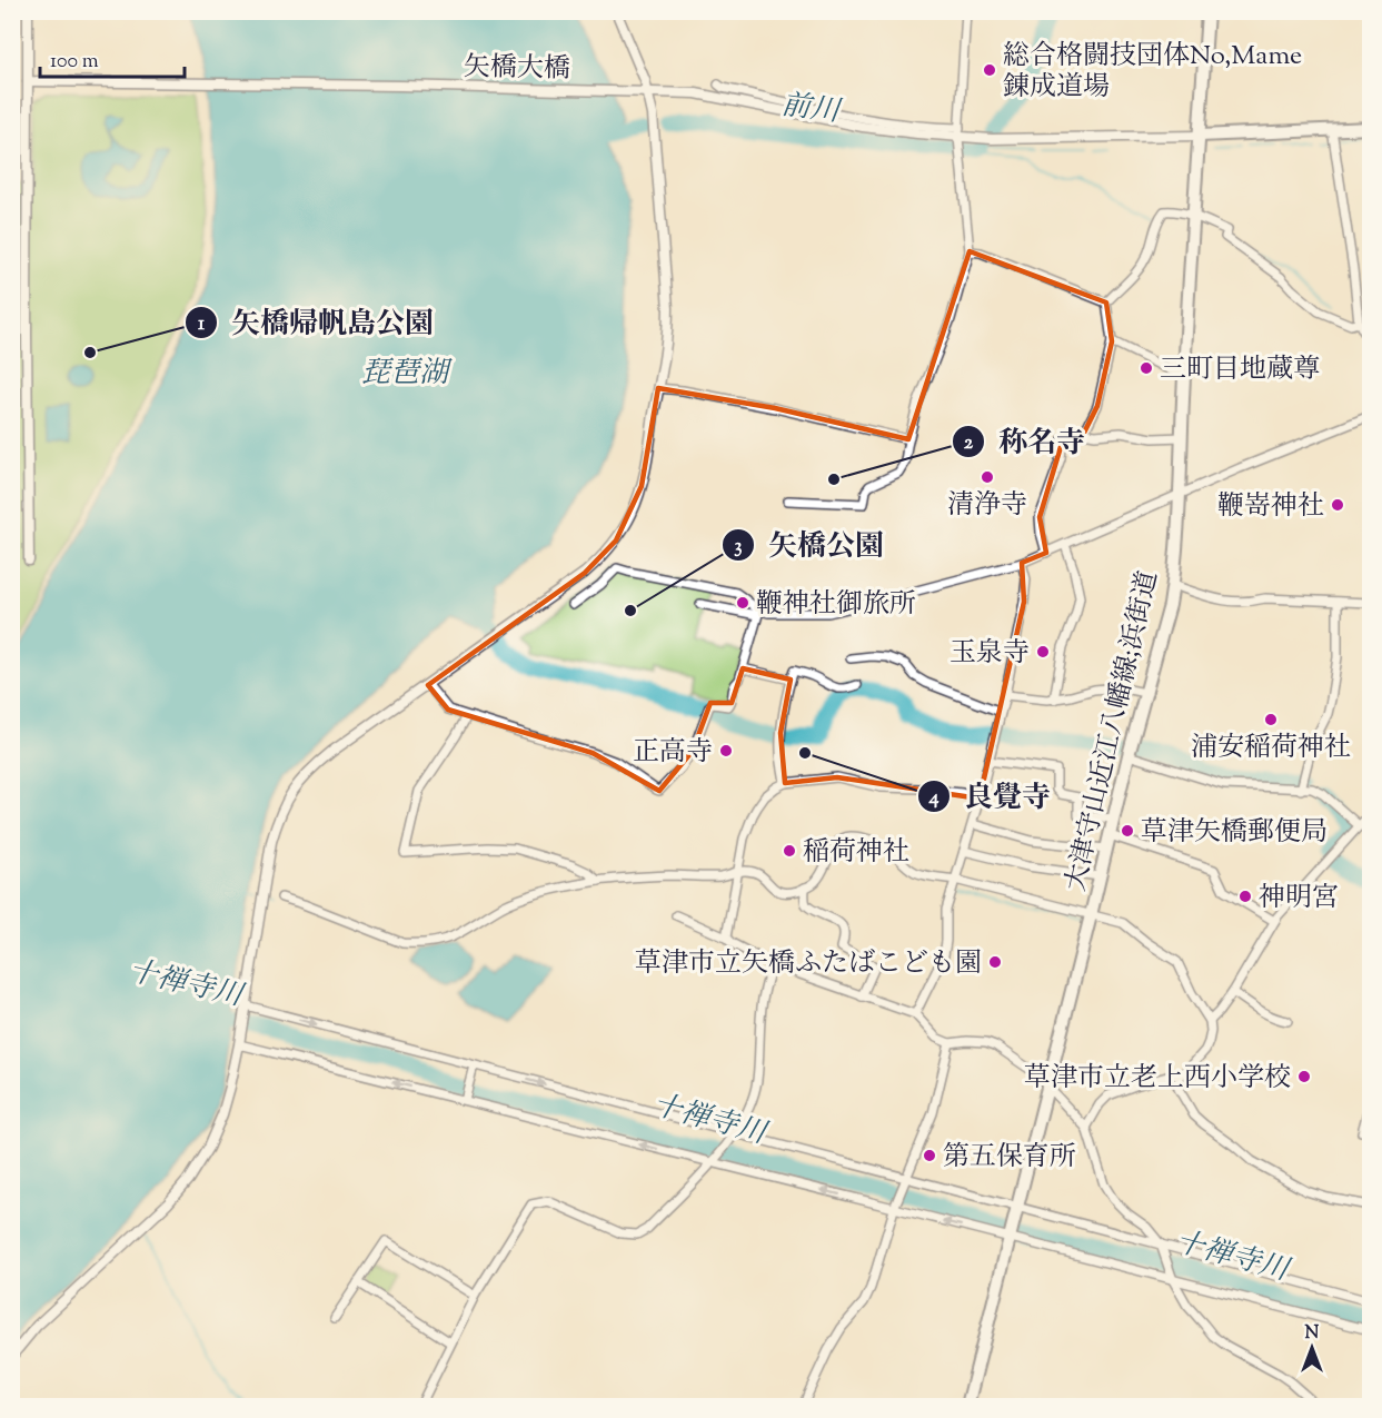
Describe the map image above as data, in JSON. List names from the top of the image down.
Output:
{
  "streets": {
    "main road": ["大津守山近江八幡線;浜街道"],
    "street": ["矢橋大橋"]
  },
  "crossings": [
    ["矢橋大橋", "大津守山近江八幡線;浜街道"]
  ],
  "water": ["前川", "琵琶湖", "十禅寺川"],
  "places": [
    "総合格闘技団体No,Mame 錬成道場",
    "矢橋帰帆島公園",
    "三町目地蔵尊",
    "清浄寺",
    "称名寺",
    "鞭嵜神社",
    "鞭神社御旅所",
    "矢橋公園",
    "玉泉寺",
    "浦安稲荷神社",
    "正高寺",
    "良覺寺",
    "草津矢橋郵便局",
    "稲荷神社",
    "神明宮",
    "草津市立矢橋ふたばこども園",
    "草津市立老上西小学校",
    "第五保育所"
  ],
  "scale_bar": "100 m",
  "north": "top"
}
